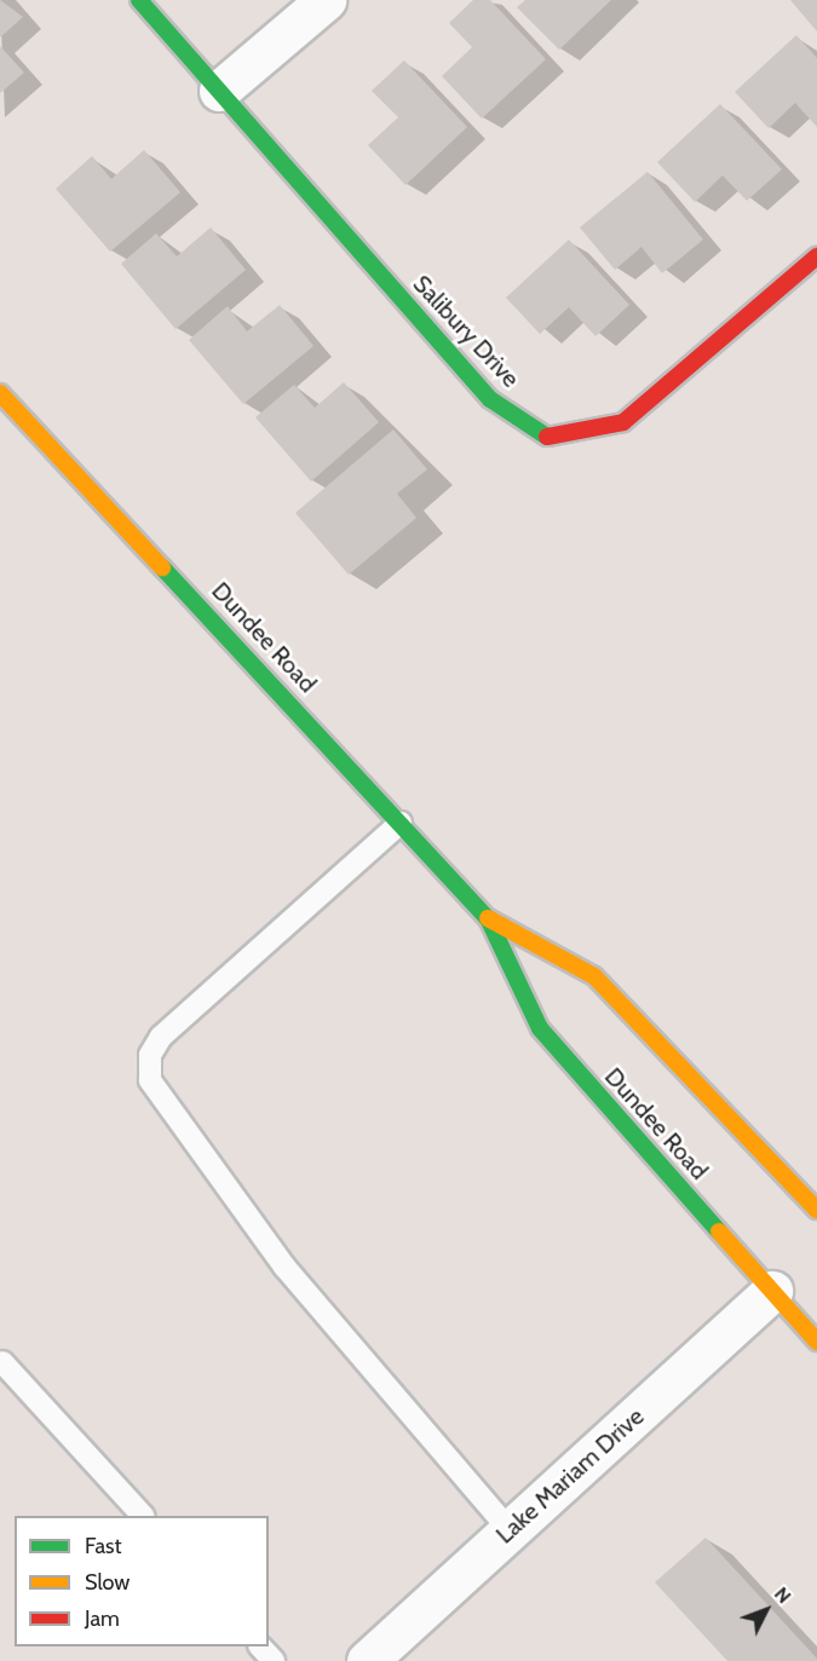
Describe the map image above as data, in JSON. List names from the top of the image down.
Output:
{
  "streets": {
    "main road": ["Salibury Drive", "Dundee Road"],
    "street": ["Lake Mariam Drive"]
  },
  "crossings": [
    ["Dundee Road", "Lake Mariam Drive"]
  ],
  "legend": ["Fast", "Slow", "Jam"],
  "north": "top right"
}
